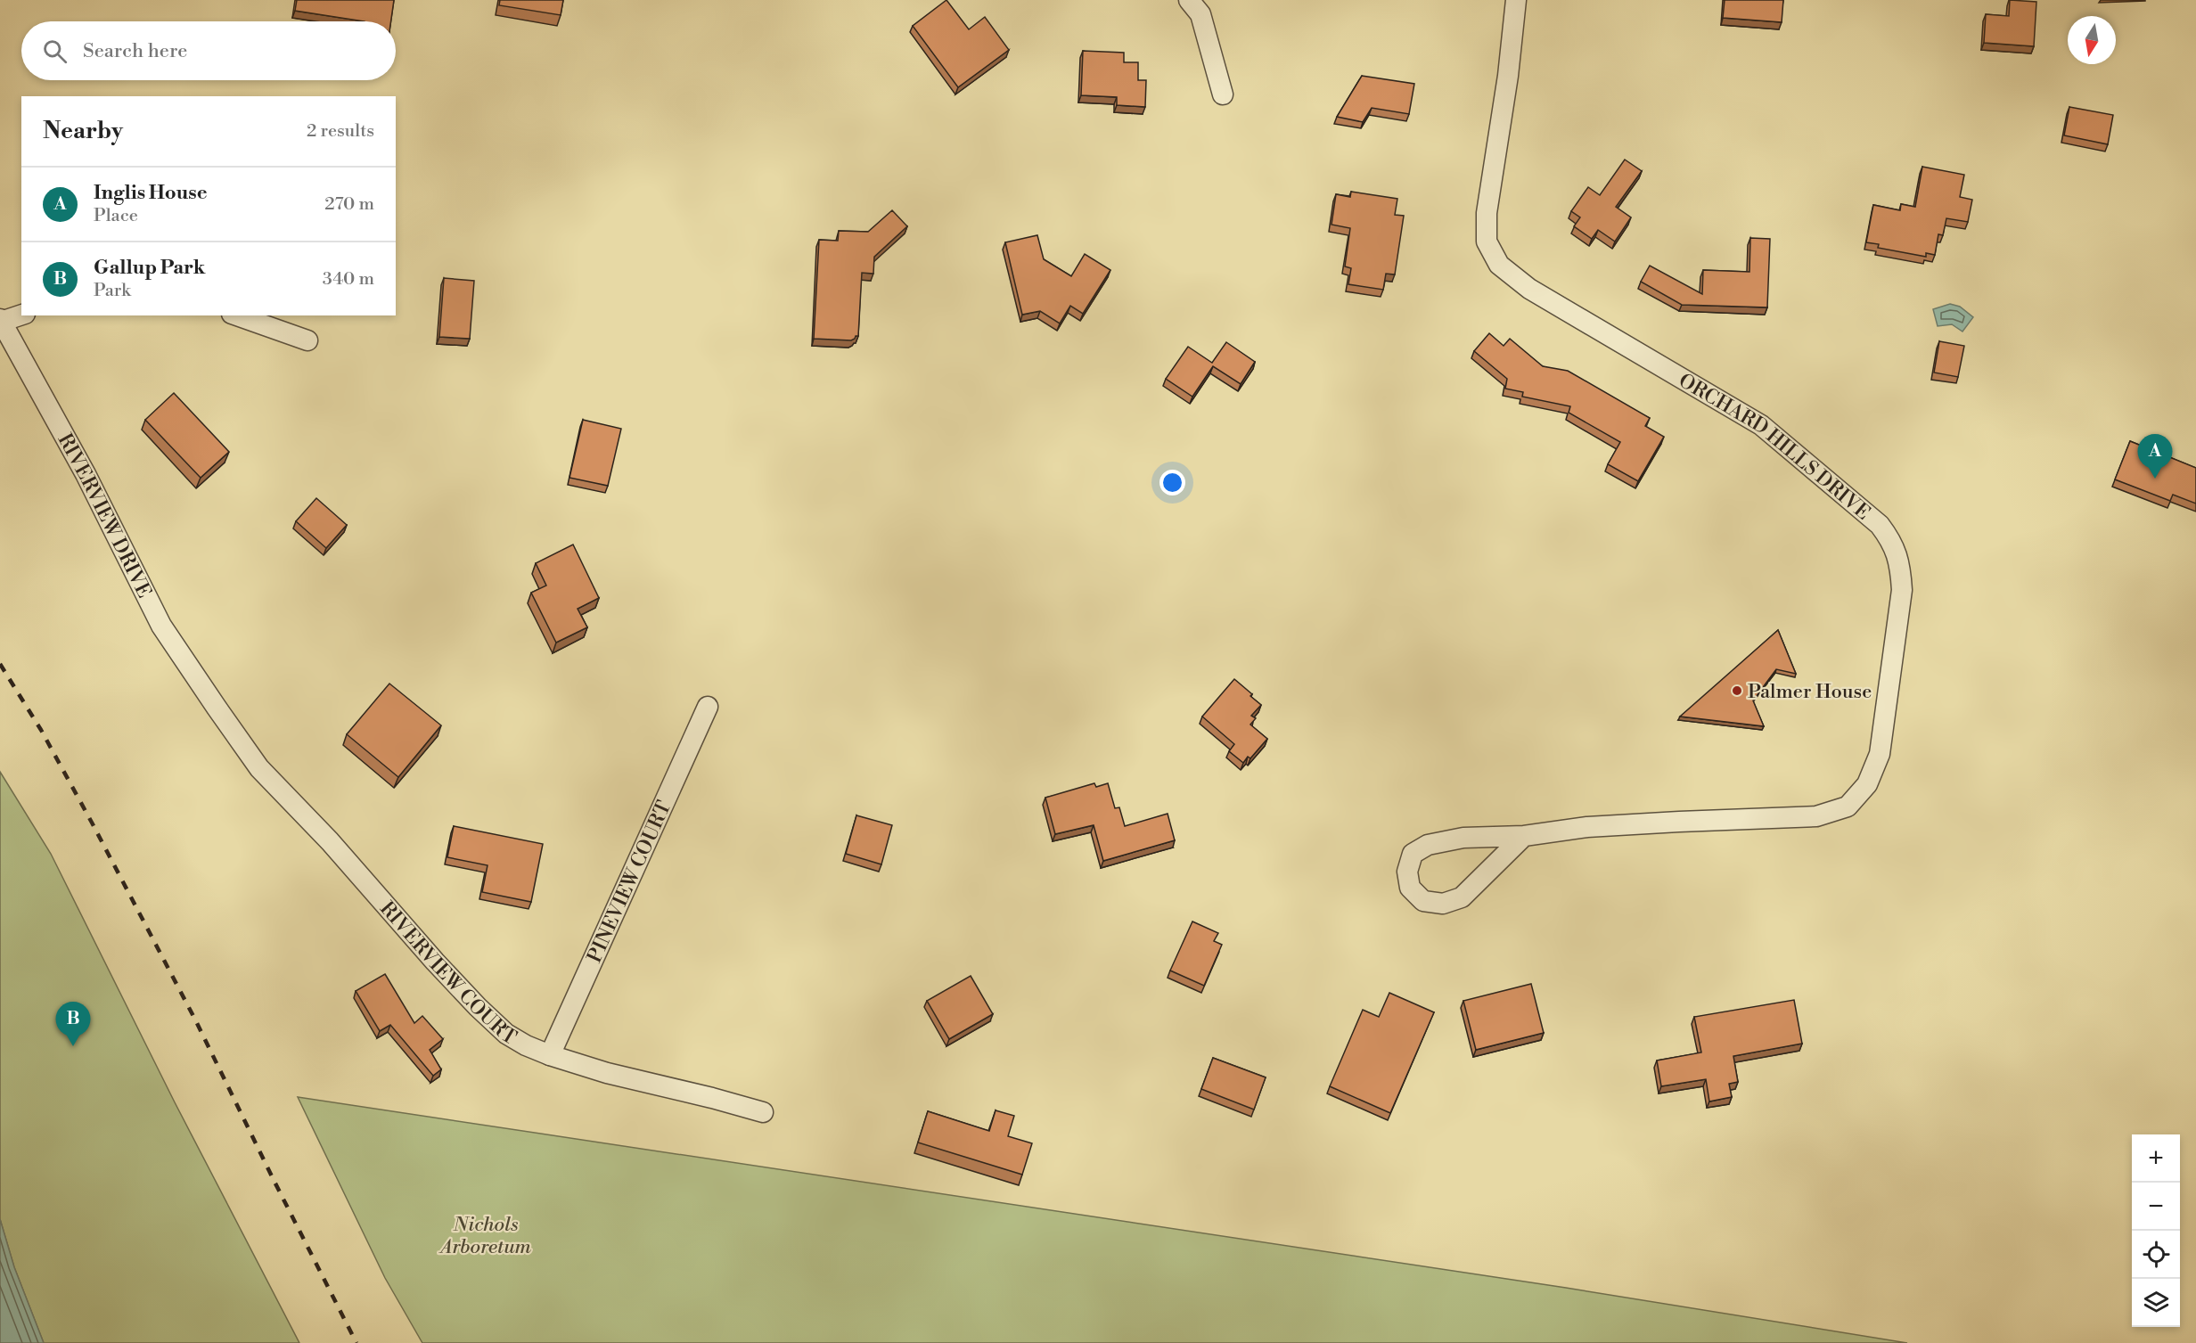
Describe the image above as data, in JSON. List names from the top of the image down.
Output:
{
  "streets": {
    "street": [
      "ORCHARD HILLS DRIVE",
      "RIVERVIEW DRIVE",
      "PINEVIEW COURT",
      "RIVERVIEW COURT"
    ]
  },
  "crossings": [
    ["RIVERVIEW DRIVE", "RIVERVIEW COURT"],
    ["PINEVIEW COURT", "RIVERVIEW COURT"]
  ],
  "parks": ["Nichols Arboretum"],
  "places": ["Palmer House"],
  "north": "bottom",
  "page": {
    "search": "Search here",
    "heading": ["Nearby", "2 results"],
    "list": [
      {
        "mark": "A",
        "name": "Inglis House",
        "note": "Place",
        "value": "270 m"
      },
      {
        "mark": "B",
        "name": "Gallup Park",
        "note": "Park",
        "value": "340 m"
      }
    ],
    "pins": ["A", "B"],
    "map_buttons": ["+", "−"]
  }
}
